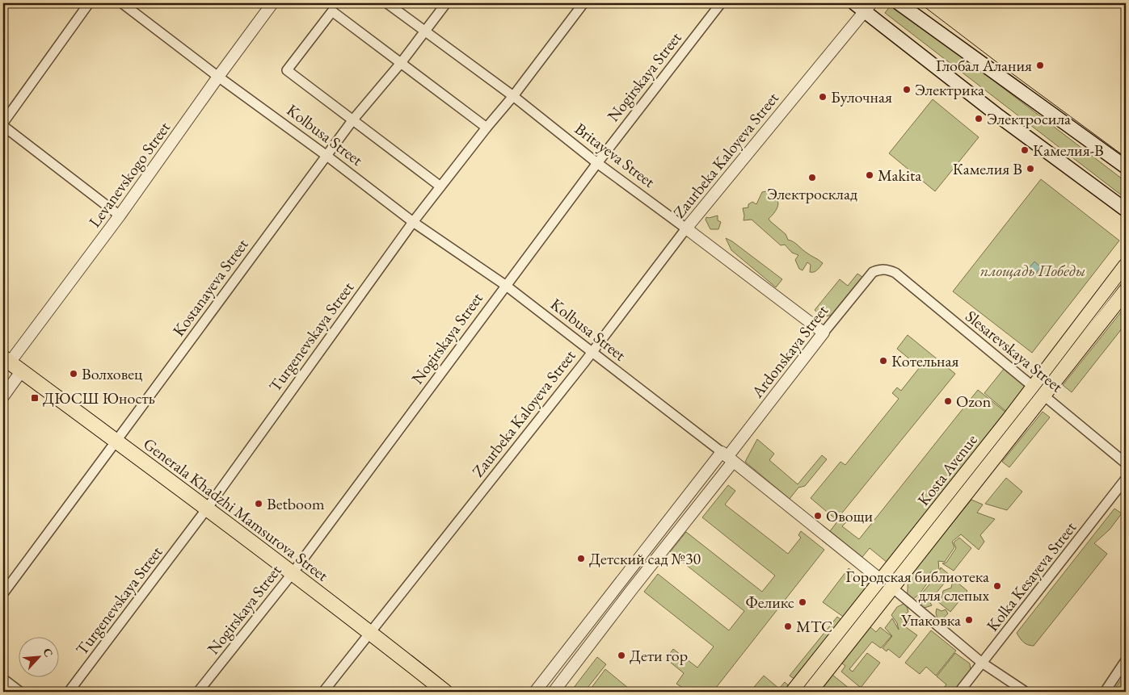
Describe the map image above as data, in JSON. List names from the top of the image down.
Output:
{
  "streets": {
    "main road": ["Kosta Avenue", "Generala Khadzhi Mamsurova Street"],
    "street": [
      "Nogirskaya Street",
      "Kolbusa Street",
      "Britayeva Street",
      "Zaurbeka Kaloyeva Street",
      "Levanevskogo Street",
      "Kostanayeva Street",
      "Turgenevskaya Street",
      "Ardonskaya Street",
      "Slesarevskaya Street",
      "Kolka Kesayeva Street"
    ]
  },
  "crossings": [
    ["Nogirskaya Street", "Kolbusa Street"],
    ["Nogirskaya Street", "Britayeva Street"],
    ["Nogirskaya Street", "Generala Khadzhi Mamsurova Street"],
    ["Kolbusa Street", "Zaurbeka Kaloyeva Street"],
    ["Kolbusa Street", "Levanevskogo Street"],
    ["Kolbusa Street", "Kostanayeva Street"],
    ["Kolbusa Street", "Turgenevskaya Street"],
    ["Kolbusa Street", "Ardonskaya Street"],
    ["Kolbusa Street", "Kosta Avenue"],
    ["Kolbusa Street", "Kolka Kesayeva Street"],
    ["Britayeva Street", "Zaurbeka Kaloyeva Street"],
    ["Britayeva Street", "Kostanayeva Street"],
    ["Britayeva Street", "Turgenevskaya Street"],
    ["Britayeva Street", "Ardonskaya Street"],
    ["Zaurbeka Kaloyeva Street", "Generala Khadzhi Mamsurova Street"],
    ["Levanevskogo Street", "Generala Khadzhi Mamsurova Street"],
    ["Kostanayeva Street", "Generala Khadzhi Mamsurova Street"],
    ["Turgenevskaya Street", "Generala Khadzhi Mamsurova Street"],
    ["Ardonskaya Street", "Slesarevskaya Street"],
    ["Slesarevskaya Street", "Kosta Avenue"]
  ],
  "parks": ["площадь Победы"],
  "places": {
    "other": [
      "Глобал Алания",
      "Электрика",
      "Булочная",
      "Электросила",
      "Камелия-В",
      "Камелия В",
      "Makita",
      "Электросклад",
      "Котельная",
      "Волховец",
      "Ozon",
      "Betboom",
      "Овощи",
      "Детский сад №30",
      "Городская библиотека для слепых",
      "Феликс",
      "Упаковка",
      "МТС",
      "Дети гор"
    ],
    "transit": ["ДЮСШ Юность"]
  },
  "north": "top right"
}
